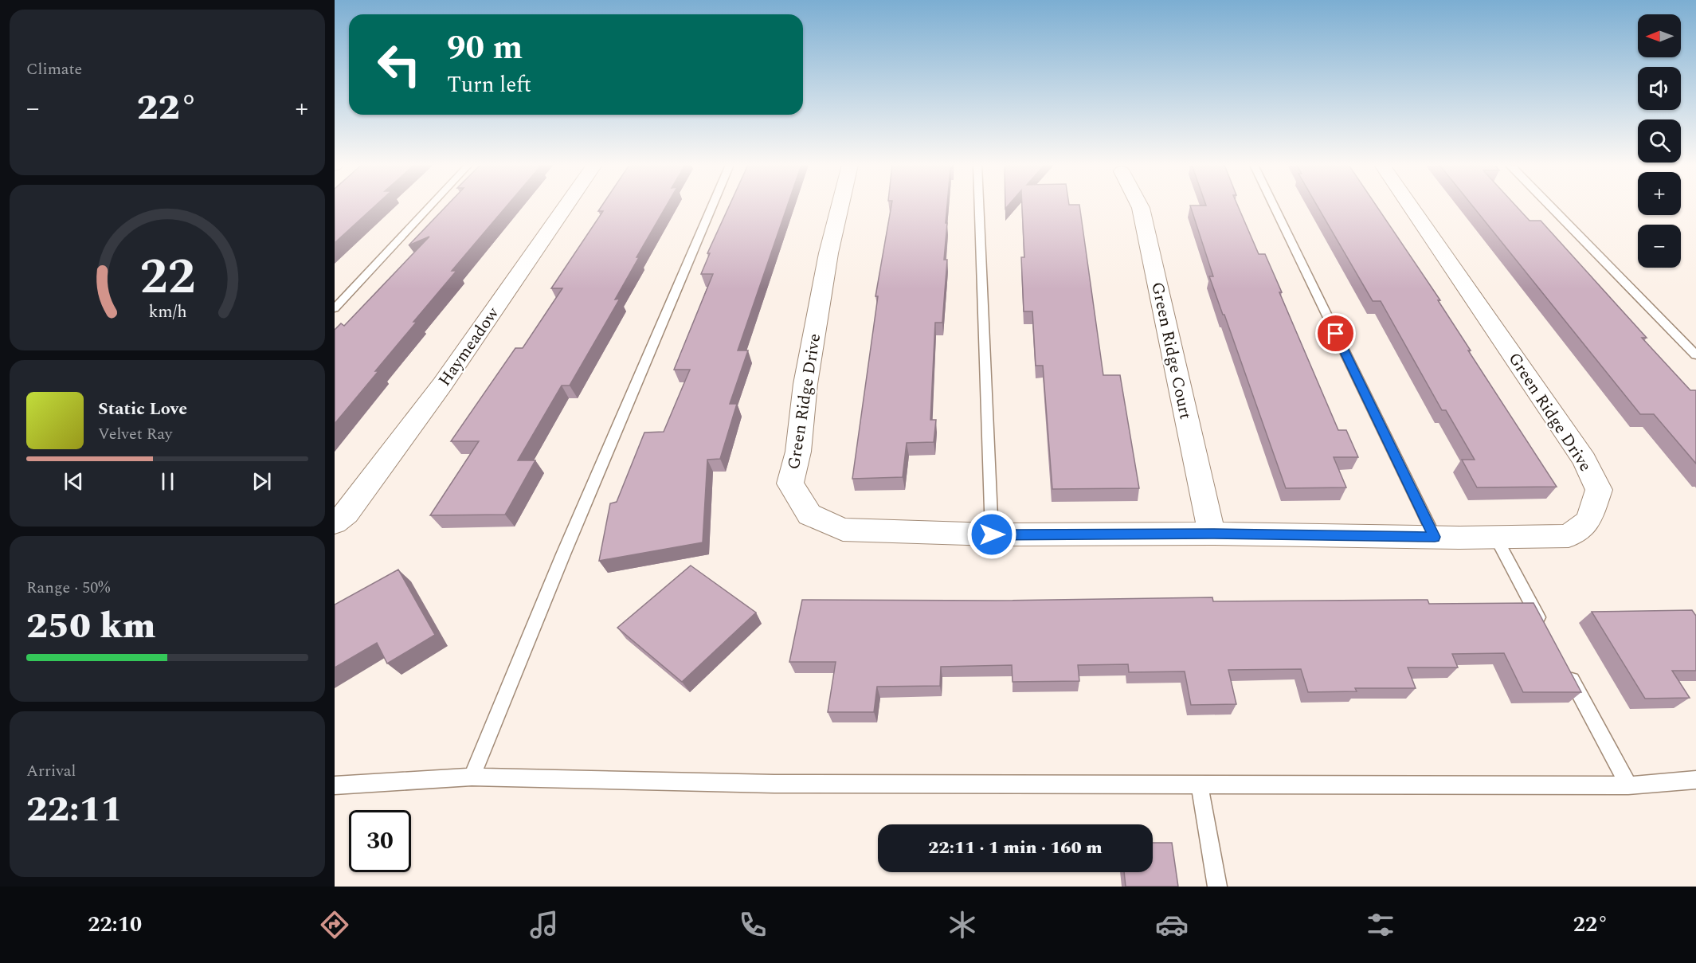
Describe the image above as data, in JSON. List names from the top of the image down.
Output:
{
  "streets": {
    "street": ["Haymeadow", "Green Ridge Court", "Green Ridge Drive"]
  },
  "crossings": [
    ["Green Ridge Court", "Green Ridge Drive"]
  ],
  "north": "left",
  "page": {
    "tile": [
      "Climate",
      ["Range · 50%", "250 km"],
      ["Arrival", "22:11"]
    ],
    "map_buttons": ["+", "−"],
    "turn": ["90 m", "Turn left"],
    "heat": ["−", "22°", "+"],
    "song": ["Static Love", "Velvet Ray"],
    "limit": "30",
    "trip": "22:11 · 1 min · 160 m",
    "tabs": ["22:10", "22°"],
    "gauge": ["22", "km/h"]
  }
}
